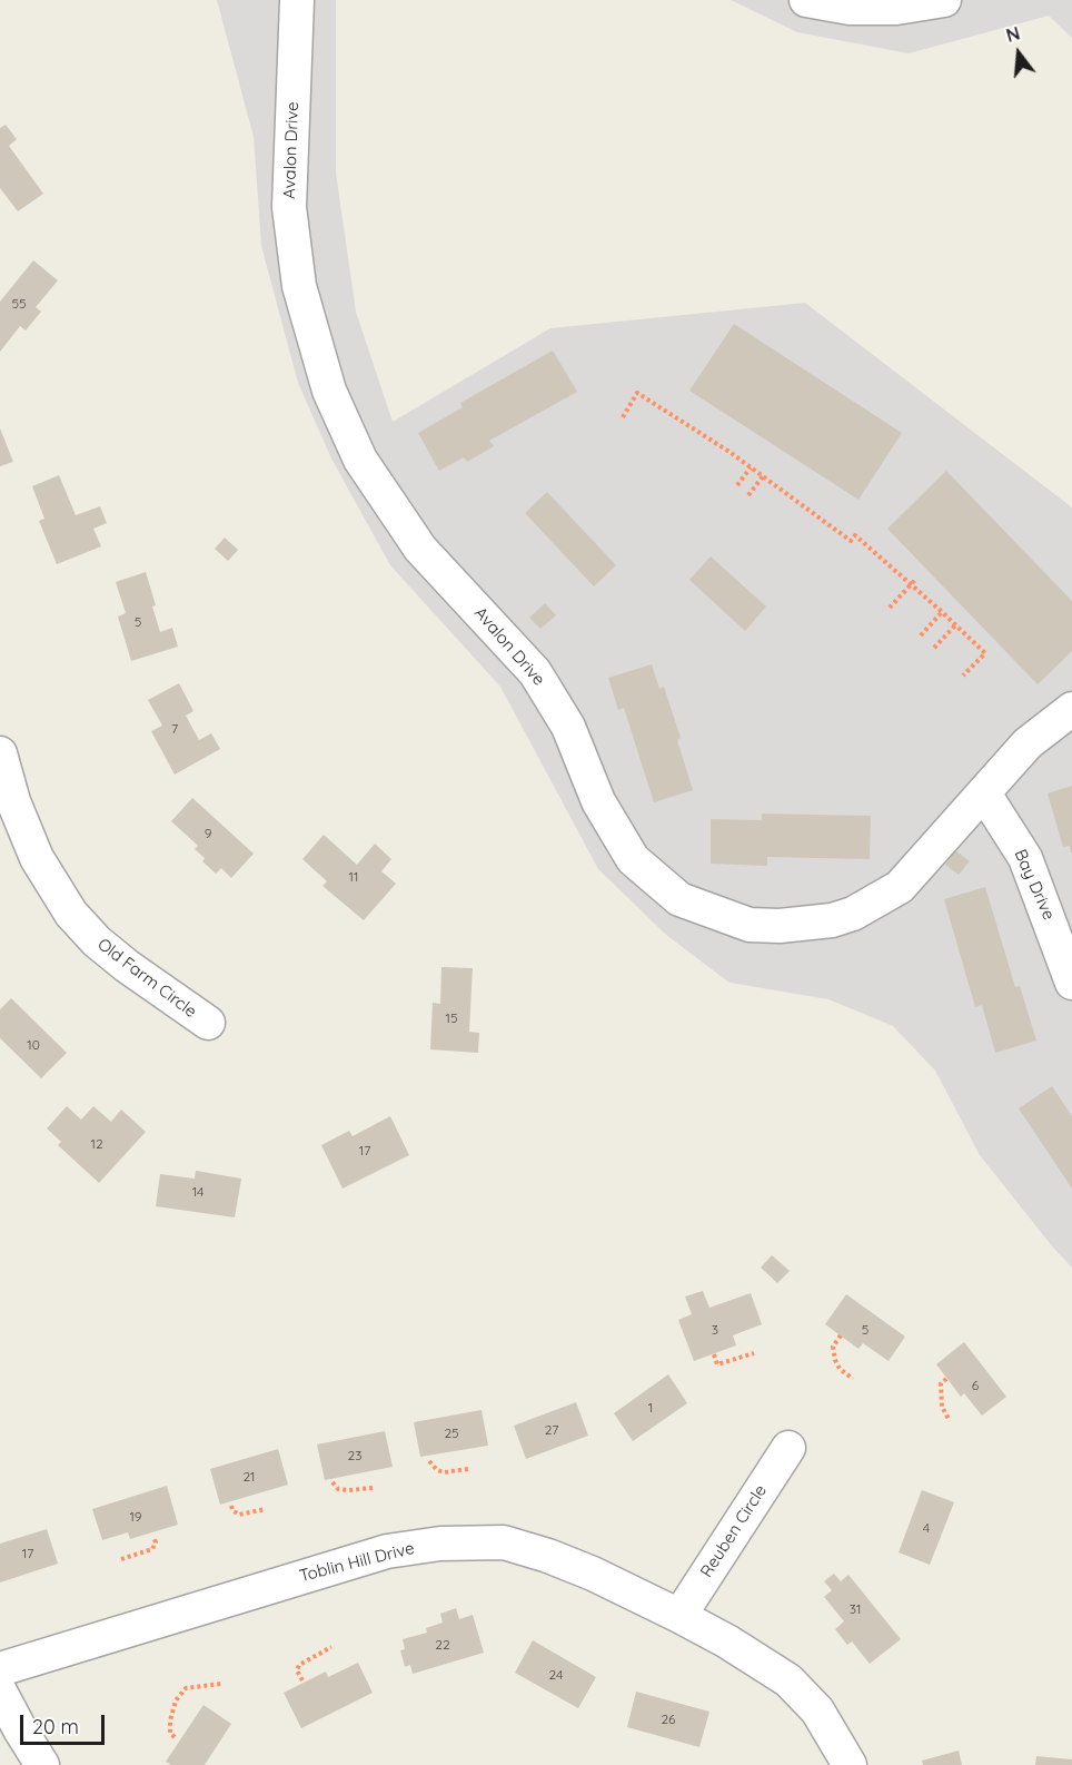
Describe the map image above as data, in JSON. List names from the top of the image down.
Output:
{
  "streets": {
    "street": [
      "Avalon Drive",
      "Bay Drive",
      "Old Farm Circle",
      "Reuben Circle",
      "Toblin Hill Drive"
    ]
  },
  "crossings": [
    ["Avalon Drive", "Bay Drive"],
    ["Reuben Circle", "Toblin Hill Drive"]
  ],
  "house_numbers": [
    "55",
    "5",
    "7",
    "9",
    "11",
    "15",
    "10",
    "12",
    "17",
    "14",
    "3",
    "5",
    "6",
    "1",
    "27",
    "25",
    "23",
    "21",
    "19",
    "4",
    "17",
    "31",
    "22",
    "24",
    "26"
  ],
  "scale_bar": "20 m",
  "north": "top"
}
